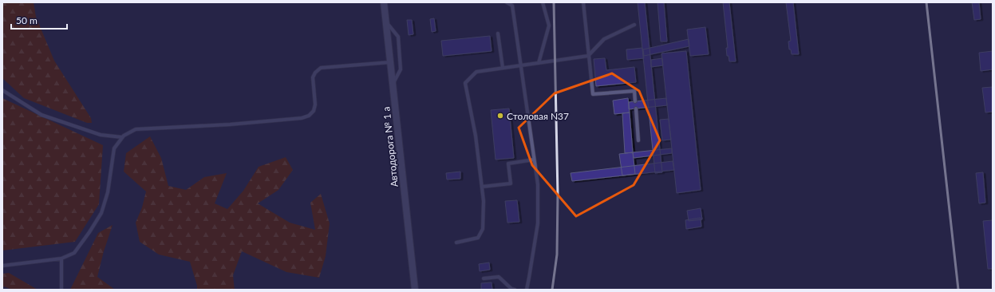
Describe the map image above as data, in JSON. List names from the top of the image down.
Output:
{
  "streets": {
    "street": ["Автодорога № 1 а"]
  },
  "places": ["Столовая N37"],
  "scale_bar": "50 m"
}
